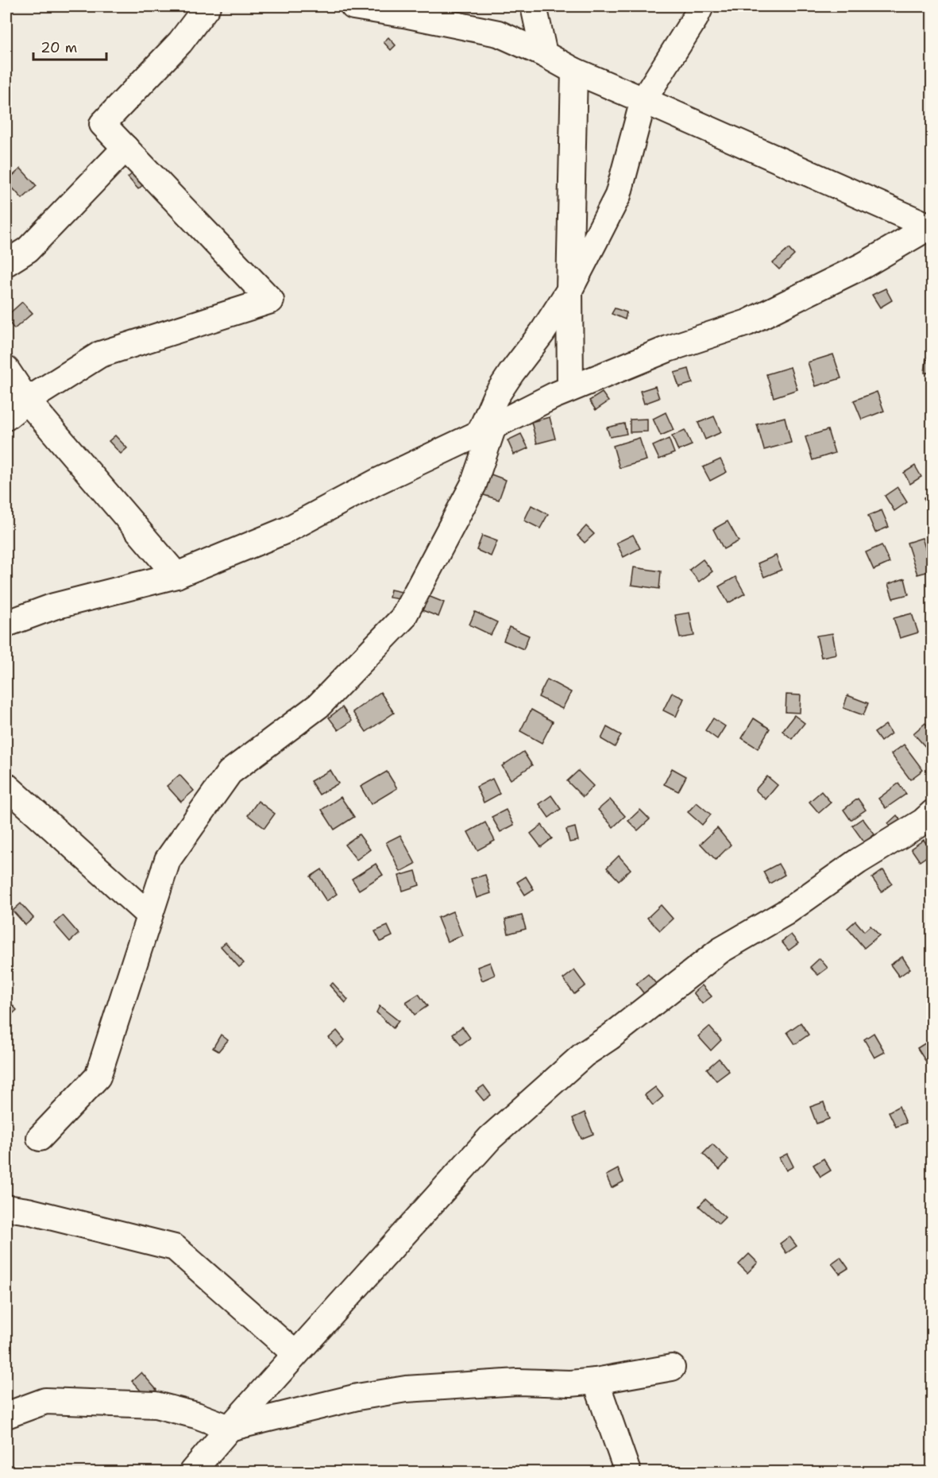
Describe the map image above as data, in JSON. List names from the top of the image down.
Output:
{
  "scale_bar": "20 m"
}
